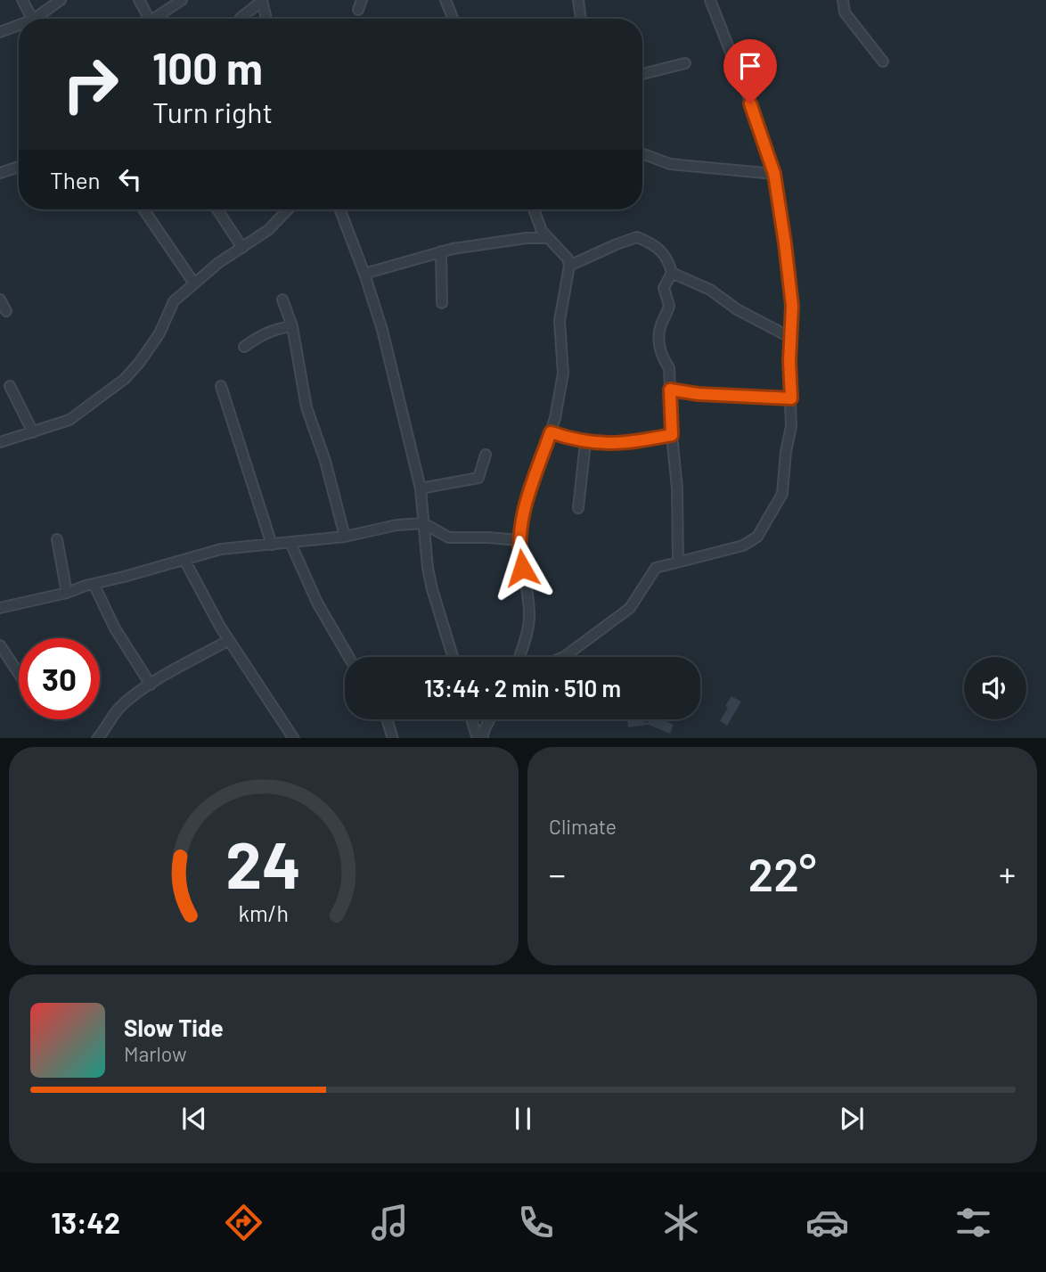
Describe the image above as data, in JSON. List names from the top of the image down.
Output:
{
  "page": {
    "turn": ["100 m", "Turn right"],
    "then": "Then",
    "limit": "30",
    "trip": "13:44 · 2 min · 510 m",
    "tile": "Climate",
    "heat": ["−", "22°", "+"],
    "song": ["Slow Tide", "Marlow"],
    "tabs": "13:42",
    "gauge": ["24", "km/h"]
  }
}
